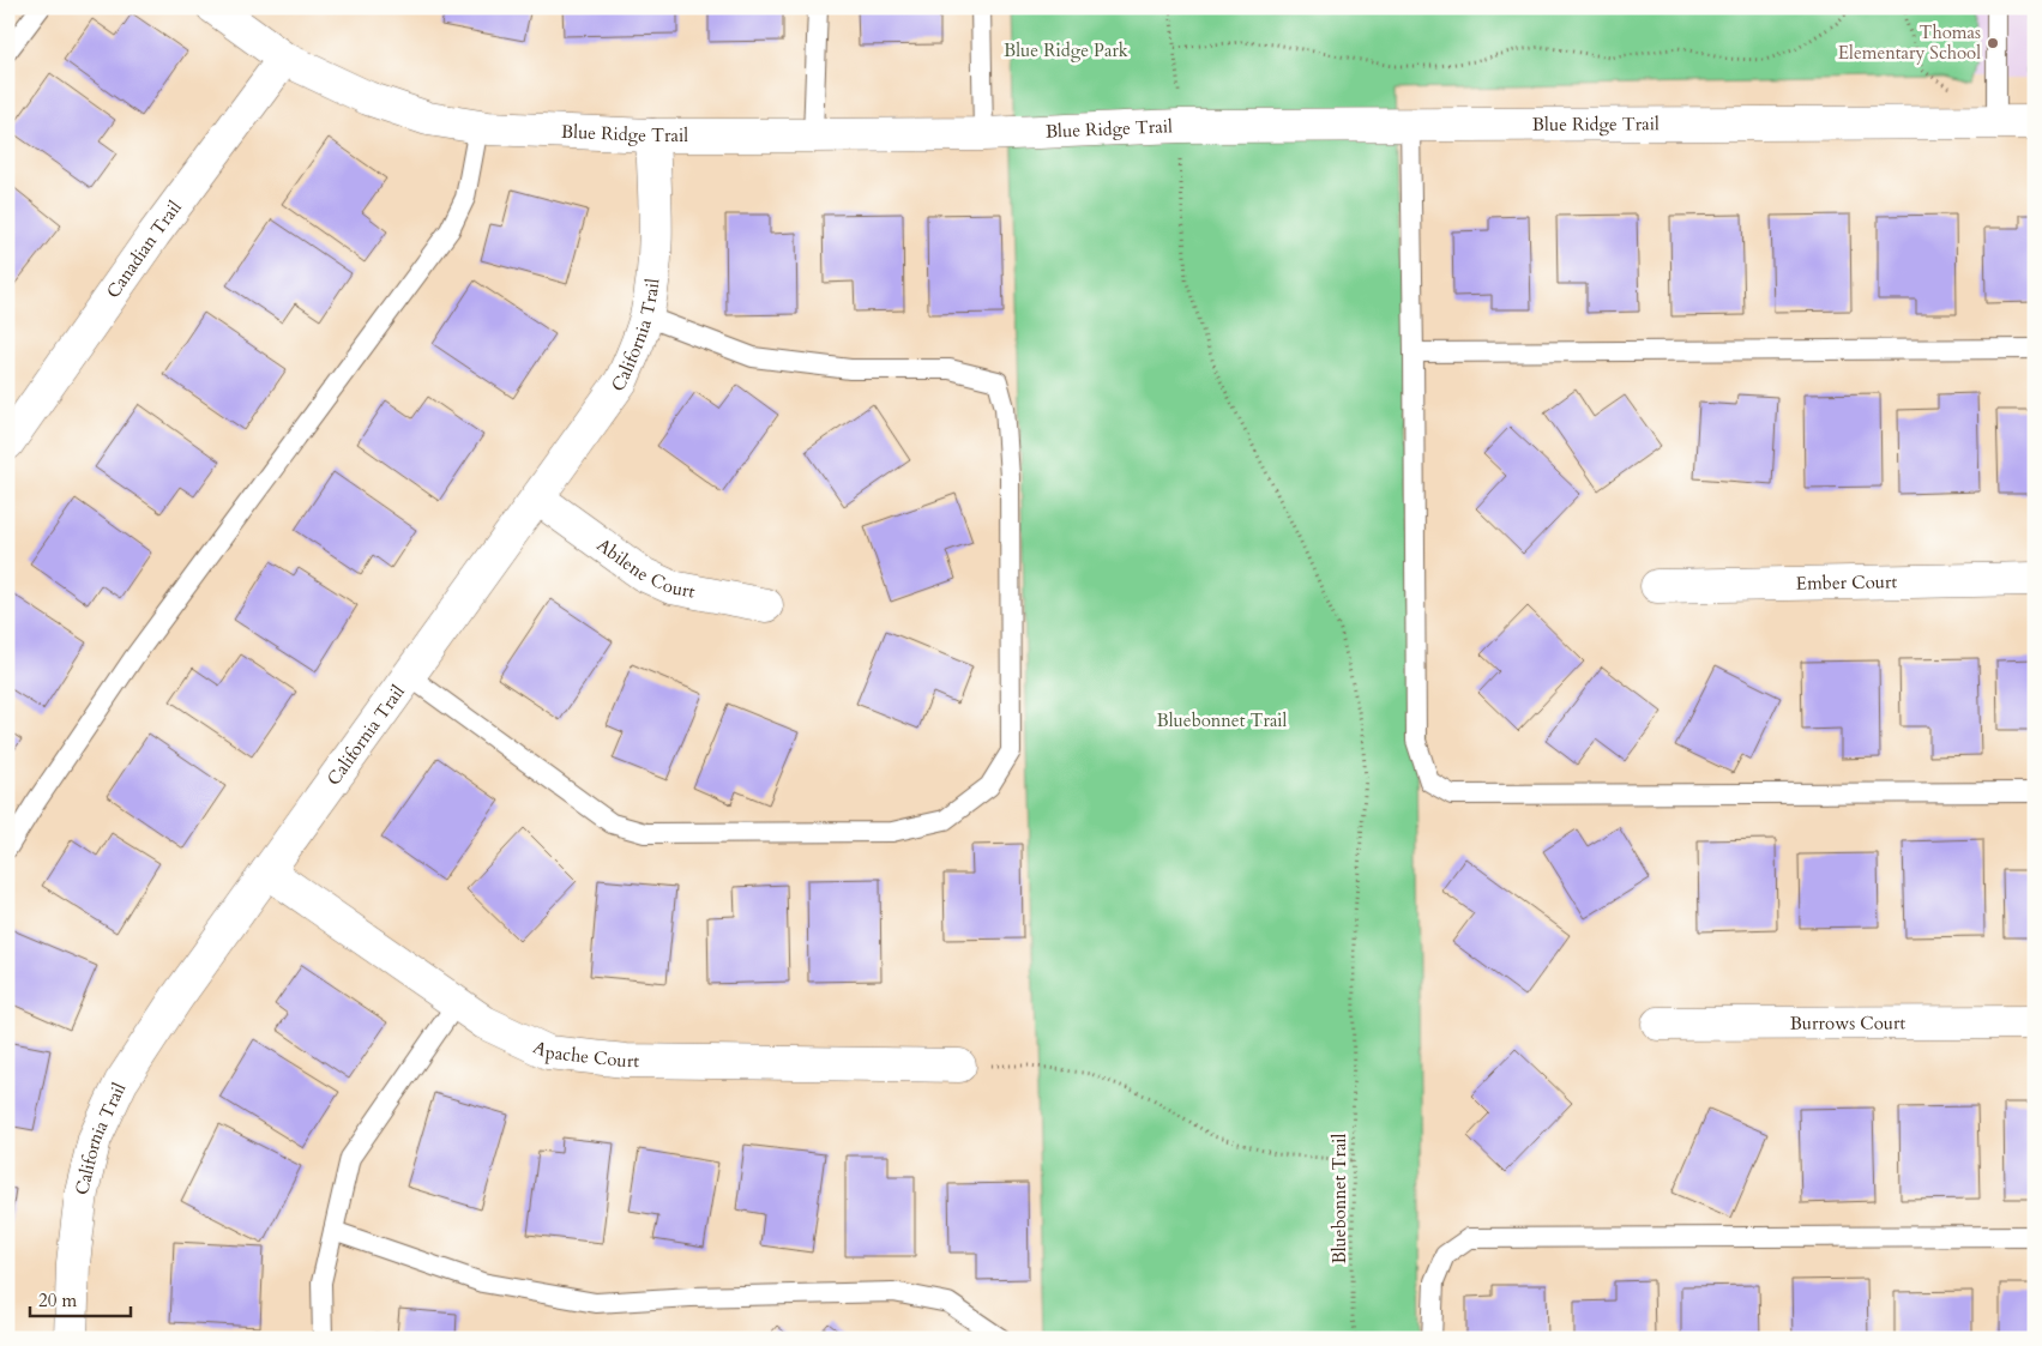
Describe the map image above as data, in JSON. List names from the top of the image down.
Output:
{
  "streets": {
    "street": [
      "Blue Ridge Trail",
      "Canadian Trail",
      "California Trail",
      "Abilene Court",
      "Ember Court",
      "Burrows Court",
      "Apache Court"
    ],
    "path": ["Bluebonnet Trail"]
  },
  "crossings": [
    ["Blue Ridge Trail", "Canadian Trail"],
    ["Blue Ridge Trail", "California Trail"],
    ["California Trail", "Abilene Court"],
    ["California Trail", "Apache Court"]
  ],
  "parks": ["Blue Ridge Park", "Bluebonnet Trail"],
  "places": ["Thomas Elementary School"],
  "scale_bar": "20 m"
}
